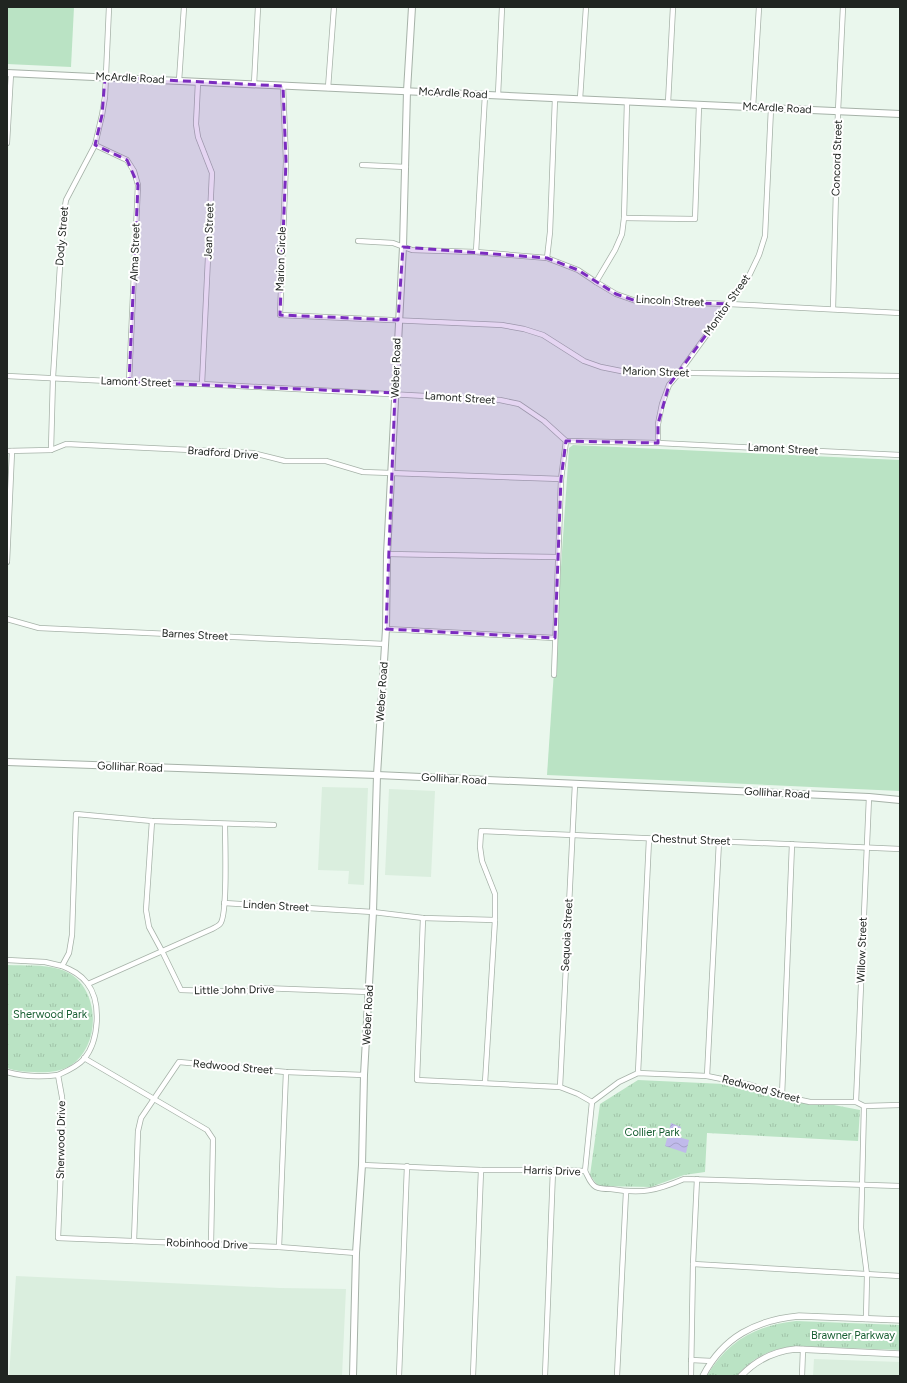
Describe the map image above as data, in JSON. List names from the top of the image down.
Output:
{
  "streets": {
    "main road": ["McArdle Road", "Weber Road", "Gollihar Road"],
    "street": [
      "Concord Street",
      "Jean Street",
      "Dody Street",
      "Alma Street",
      "Marion Circle",
      "Lincoln Street",
      "Monitor Street",
      "Marion Street",
      "Lamont Street",
      "Bradford Drive",
      "Barnes Street",
      "Chestnut Street",
      "Linden Street",
      "Sequoia Street",
      "Willow Street",
      "Little John Drive",
      "Redwood Street",
      "Sherwood Drive",
      "Harris Drive",
      "Robinhood Drive"
    ]
  },
  "crossings": [
    ["McArdle Road", "Concord Street"],
    ["McArdle Road", "Jean Street"],
    ["McArdle Road", "Dody Street"],
    ["McArdle Road", "Marion Circle"],
    ["McArdle Road", "Monitor Street"],
    ["McArdle Road", "Weber Road"],
    ["Concord Street", "Lincoln Street"],
    ["Jean Street", "Lamont Street"],
    ["Dody Street", "Alma Street"],
    ["Dody Street", "Lamont Street"],
    ["Dody Street", "Bradford Drive"],
    ["Alma Street", "Lamont Street"],
    ["Marion Circle", "Weber Road"],
    ["Marion Circle", "Marion Street"],
    ["Lincoln Street", "Monitor Street"],
    ["Lincoln Street", "Weber Road"],
    ["Monitor Street", "Marion Street"],
    ["Monitor Street", "Lamont Street"],
    ["Weber Road", "Marion Street"],
    ["Weber Road", "Lamont Street"],
    ["Weber Road", "Bradford Drive"],
    ["Weber Road", "Barnes Street"],
    ["Weber Road", "Gollihar Road"],
    ["Weber Road", "Linden Street"],
    ["Weber Road", "Little John Drive"],
    ["Weber Road", "Redwood Street"],
    ["Weber Road", "Harris Drive"],
    ["Weber Road", "Robinhood Drive"],
    ["Gollihar Road", "Sequoia Street"],
    ["Gollihar Road", "Willow Street"],
    ["Chestnut Street", "Linden Street"],
    ["Chestnut Street", "Sequoia Street"],
    ["Chestnut Street", "Willow Street"],
    ["Willow Street", "Redwood Street"],
    ["Sherwood Drive", "Robinhood Drive"]
  ],
  "parks": ["Sherwood Park", "Collier Park", "Brawner Parkway"]
}
